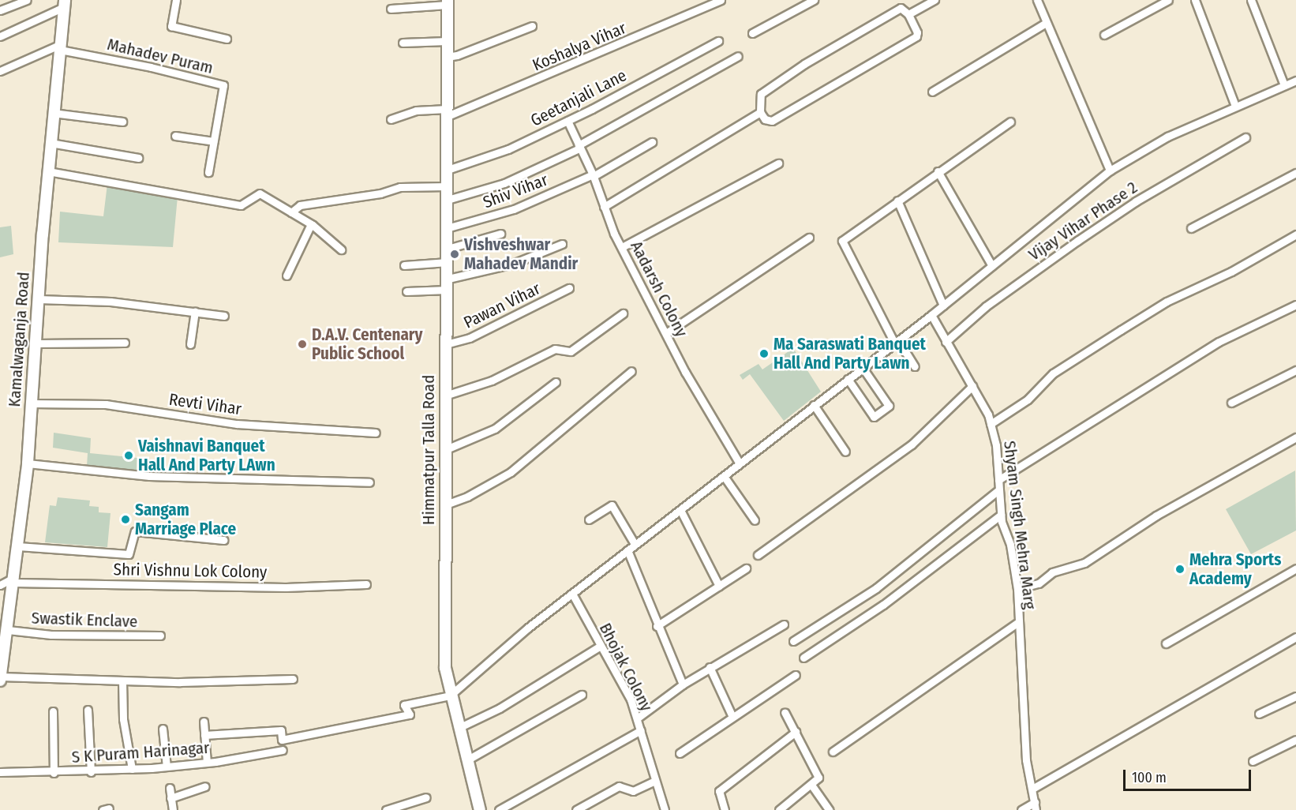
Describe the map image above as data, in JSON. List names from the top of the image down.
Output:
{
  "streets": {
    "street": [
      "Koshalya Vihar",
      "Mahadev Puram",
      "Geetanjali Lane",
      "Shiv Vihar",
      "Vijay Vihar Phase 2",
      "Aadarsh Colony",
      "Pawan Vihar",
      "Kamalwaganja Road",
      "Revti Vihar",
      "Himmatpur Talla Road",
      "Shyam Singh Mehra Marg",
      "Shri Vishnu Lok Colony",
      "Swastik Enclave",
      "Bhojak Colony",
      "S K Puram Harinagar"
    ]
  },
  "crossings": [
    ["Koshalya Vihar", "Himmatpur Talla Road"],
    ["Mahadev Puram", "Kamalwaganja Road"],
    ["Geetanjali Lane", "Aadarsh Colony"],
    ["Geetanjali Lane", "Himmatpur Talla Road"],
    ["Shiv Vihar", "Aadarsh Colony"],
    ["Shiv Vihar", "Himmatpur Talla Road"],
    ["Vijay Vihar Phase 2", "Shyam Singh Mehra Marg"],
    ["Pawan Vihar", "Himmatpur Talla Road"],
    ["Kamalwaganja Road", "Revti Vihar"],
    ["Kamalwaganja Road", "Shri Vishnu Lok Colony"],
    ["Kamalwaganja Road", "Swastik Enclave"]
  ],
  "places": [
    "Vishveshwar Mahadev Mandir",
    "D.A.V. Centenary Public School",
    "Ma Saraswati Banquet Hall And Party Lawn",
    "Vaishnavi Banquet Hall And Party LAwn",
    "Sangam Marriage Place",
    "Mehra Sports Academy"
  ],
  "scale_bar": "100 m"
}
